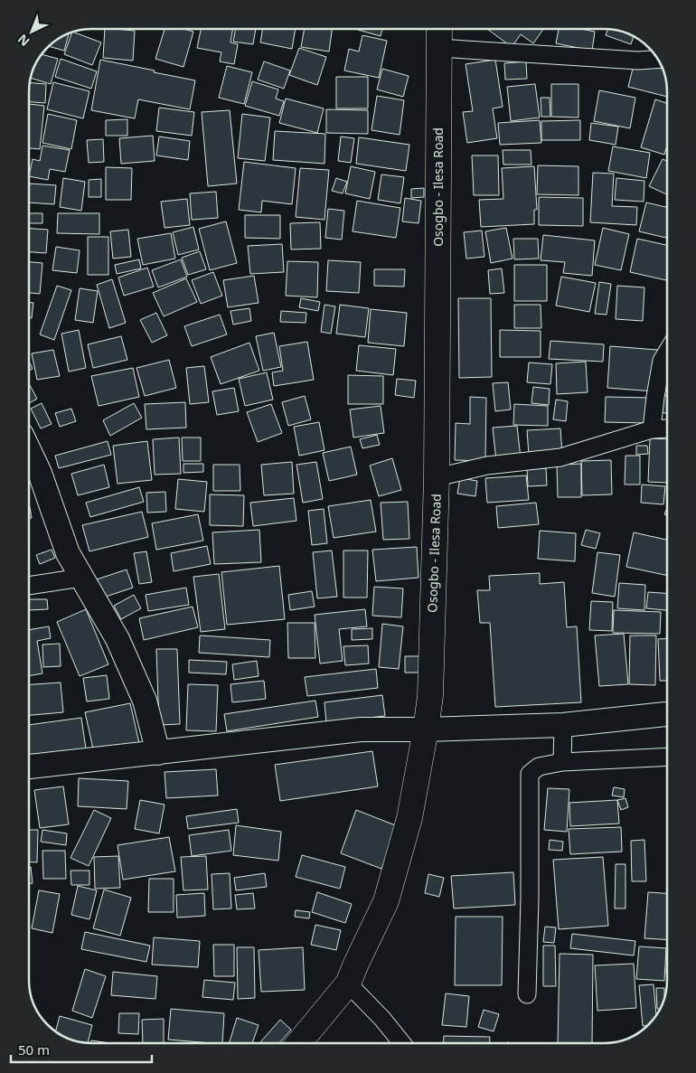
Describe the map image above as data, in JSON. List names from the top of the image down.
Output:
{
  "streets": {
    "main road": ["Osogbo - Ilesa Road"]
  },
  "scale_bar": "50 m",
  "north": "bottom left"
}
